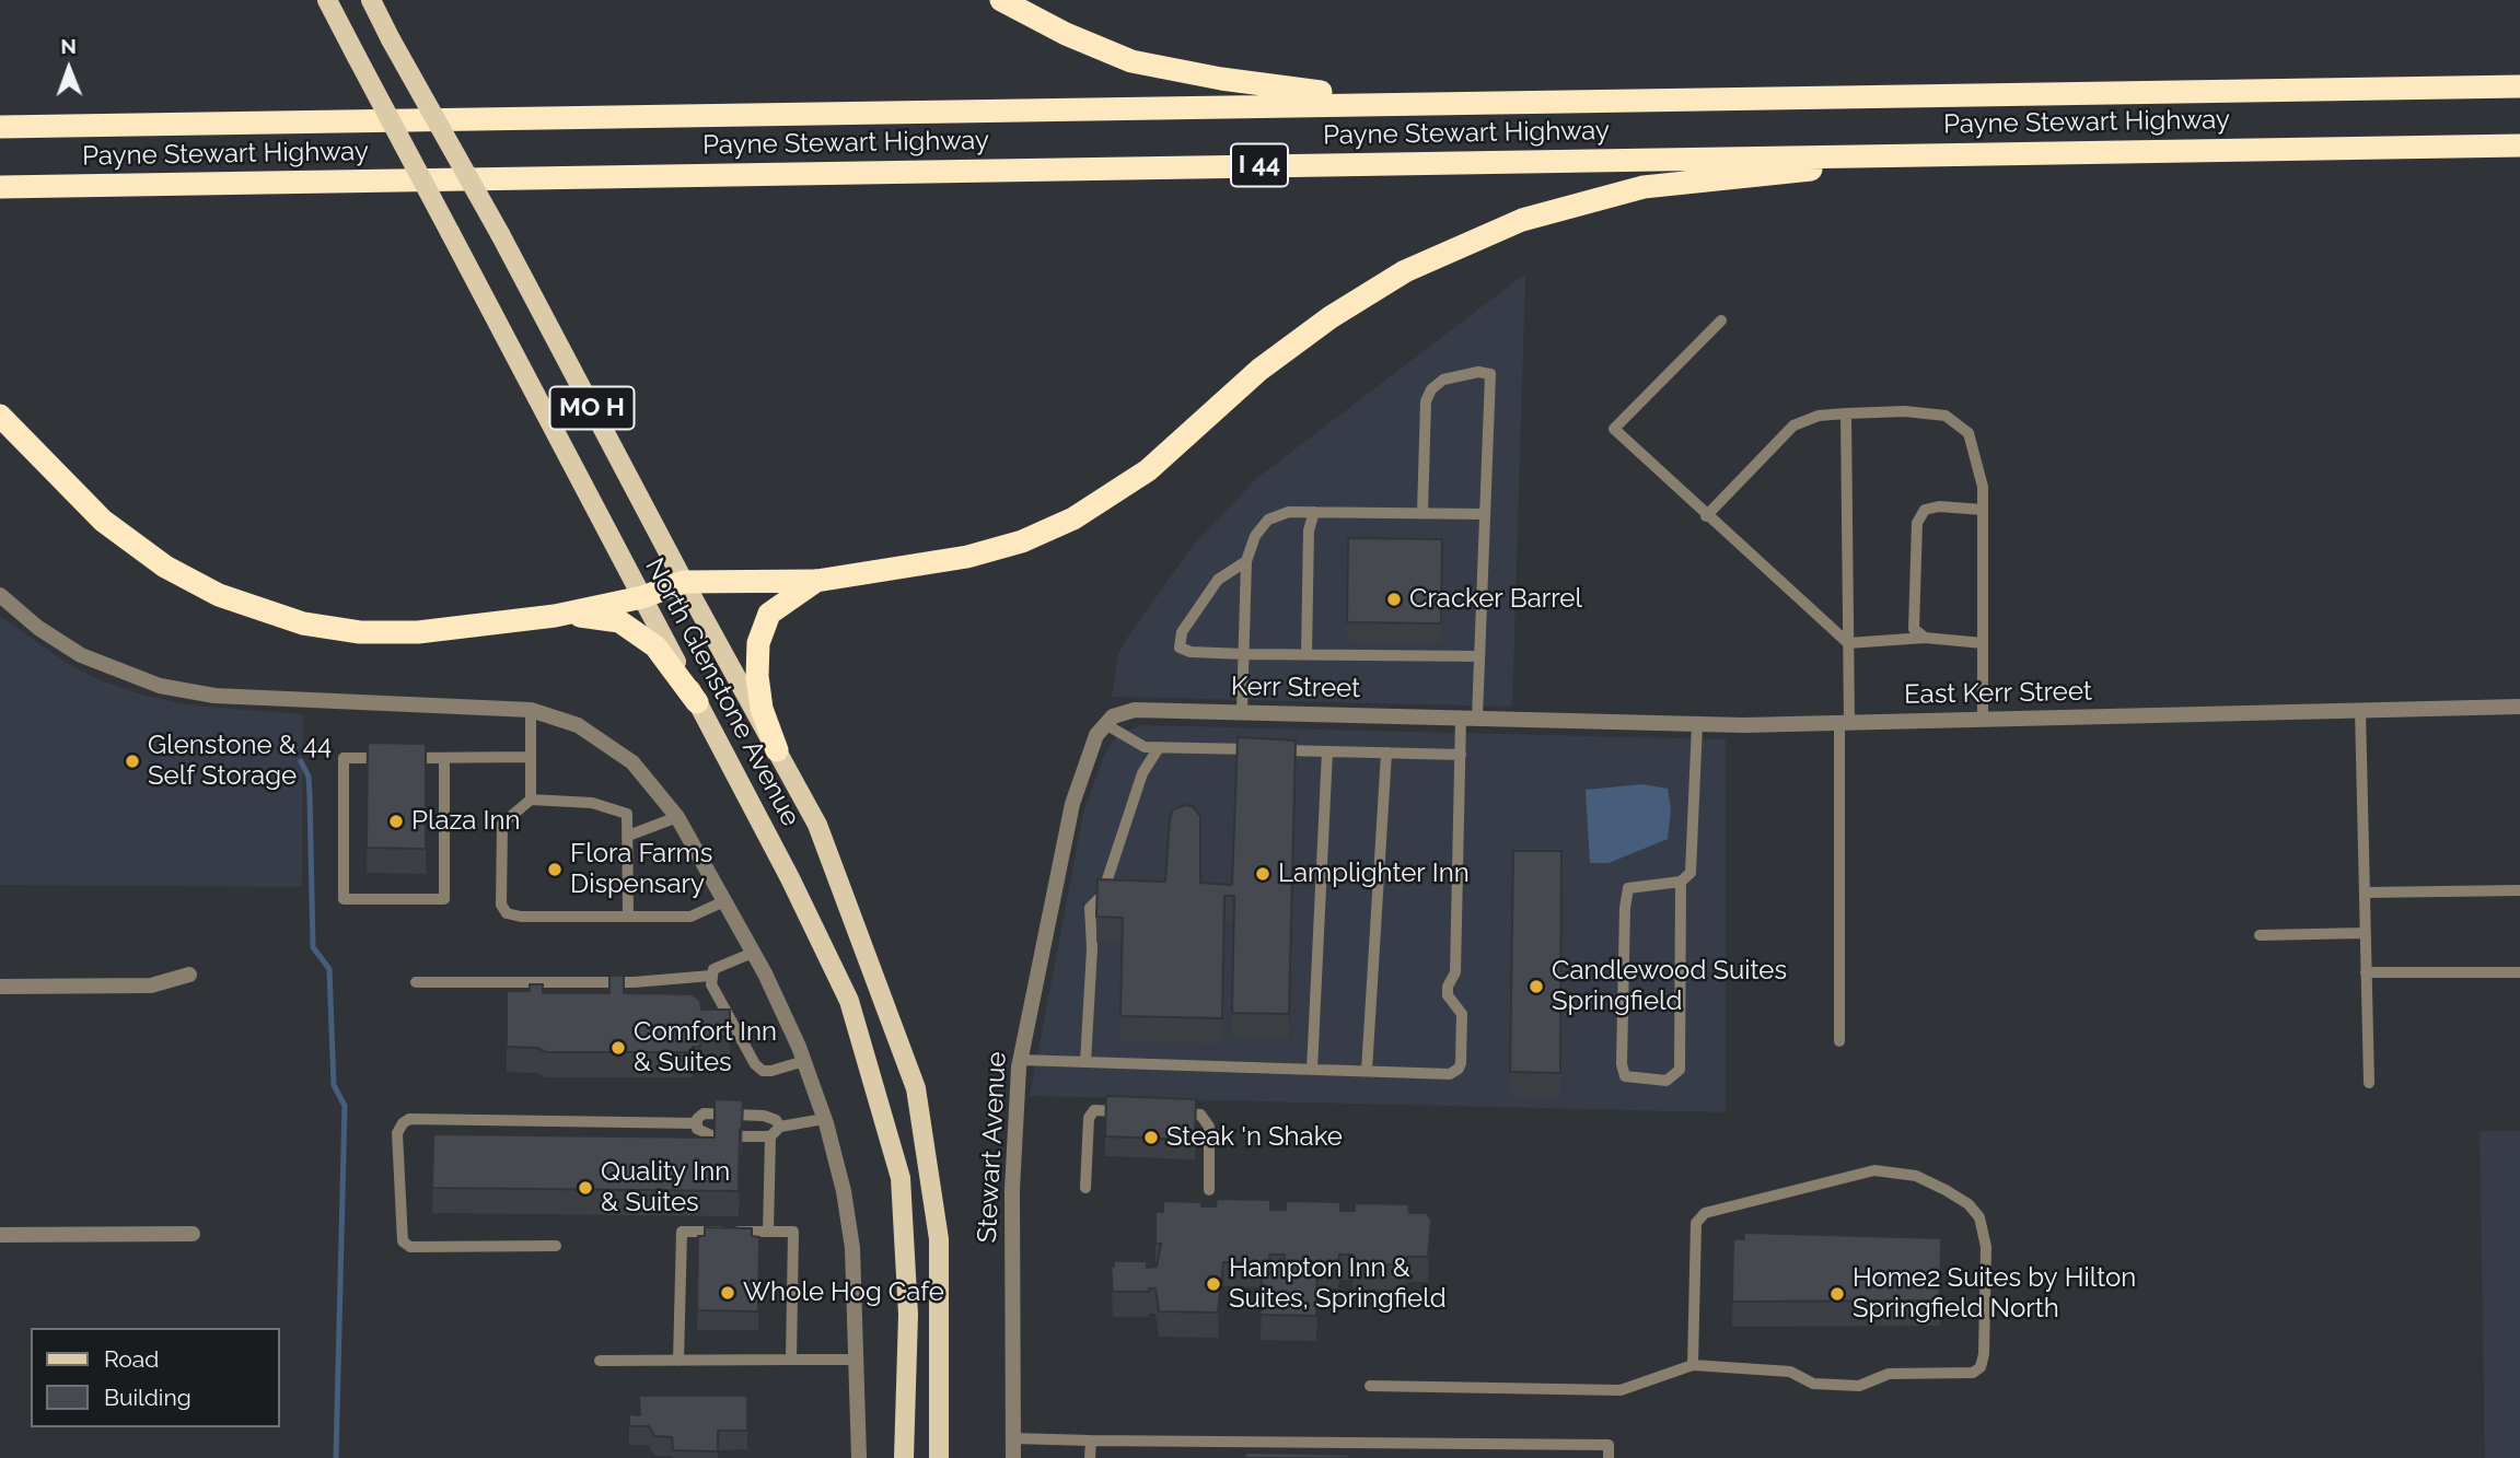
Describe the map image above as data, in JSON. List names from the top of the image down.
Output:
{
  "streets": {
    "highway": ["Payne Stewart Highway", "I 44"],
    "main road": ["MO H", "North Glenstone Avenue"],
    "street": ["Kerr Street", "East Kerr Street", "Stewart Avenue"]
  },
  "crossings": [
    ["Kerr Street", "East Kerr Street"],
    ["Kerr Street", "Stewart Avenue"]
  ],
  "places": [
    "Cracker Barrel",
    "Glenstone & 44 Self Storage",
    "Plaza Inn",
    "Flora Farms Dispensary",
    "Lamplighter Inn",
    "Candlewood Suites Springfield",
    "Comfort Inn & Suites",
    "Steak 'n Shake",
    "Quality Inn & Suites",
    "Hampton Inn & Suites, Springfield",
    "Whole Hog Cafe",
    "Home2 Suites by Hilton Springfield North"
  ],
  "legend": ["Road", "Building"],
  "north": "top"
}
